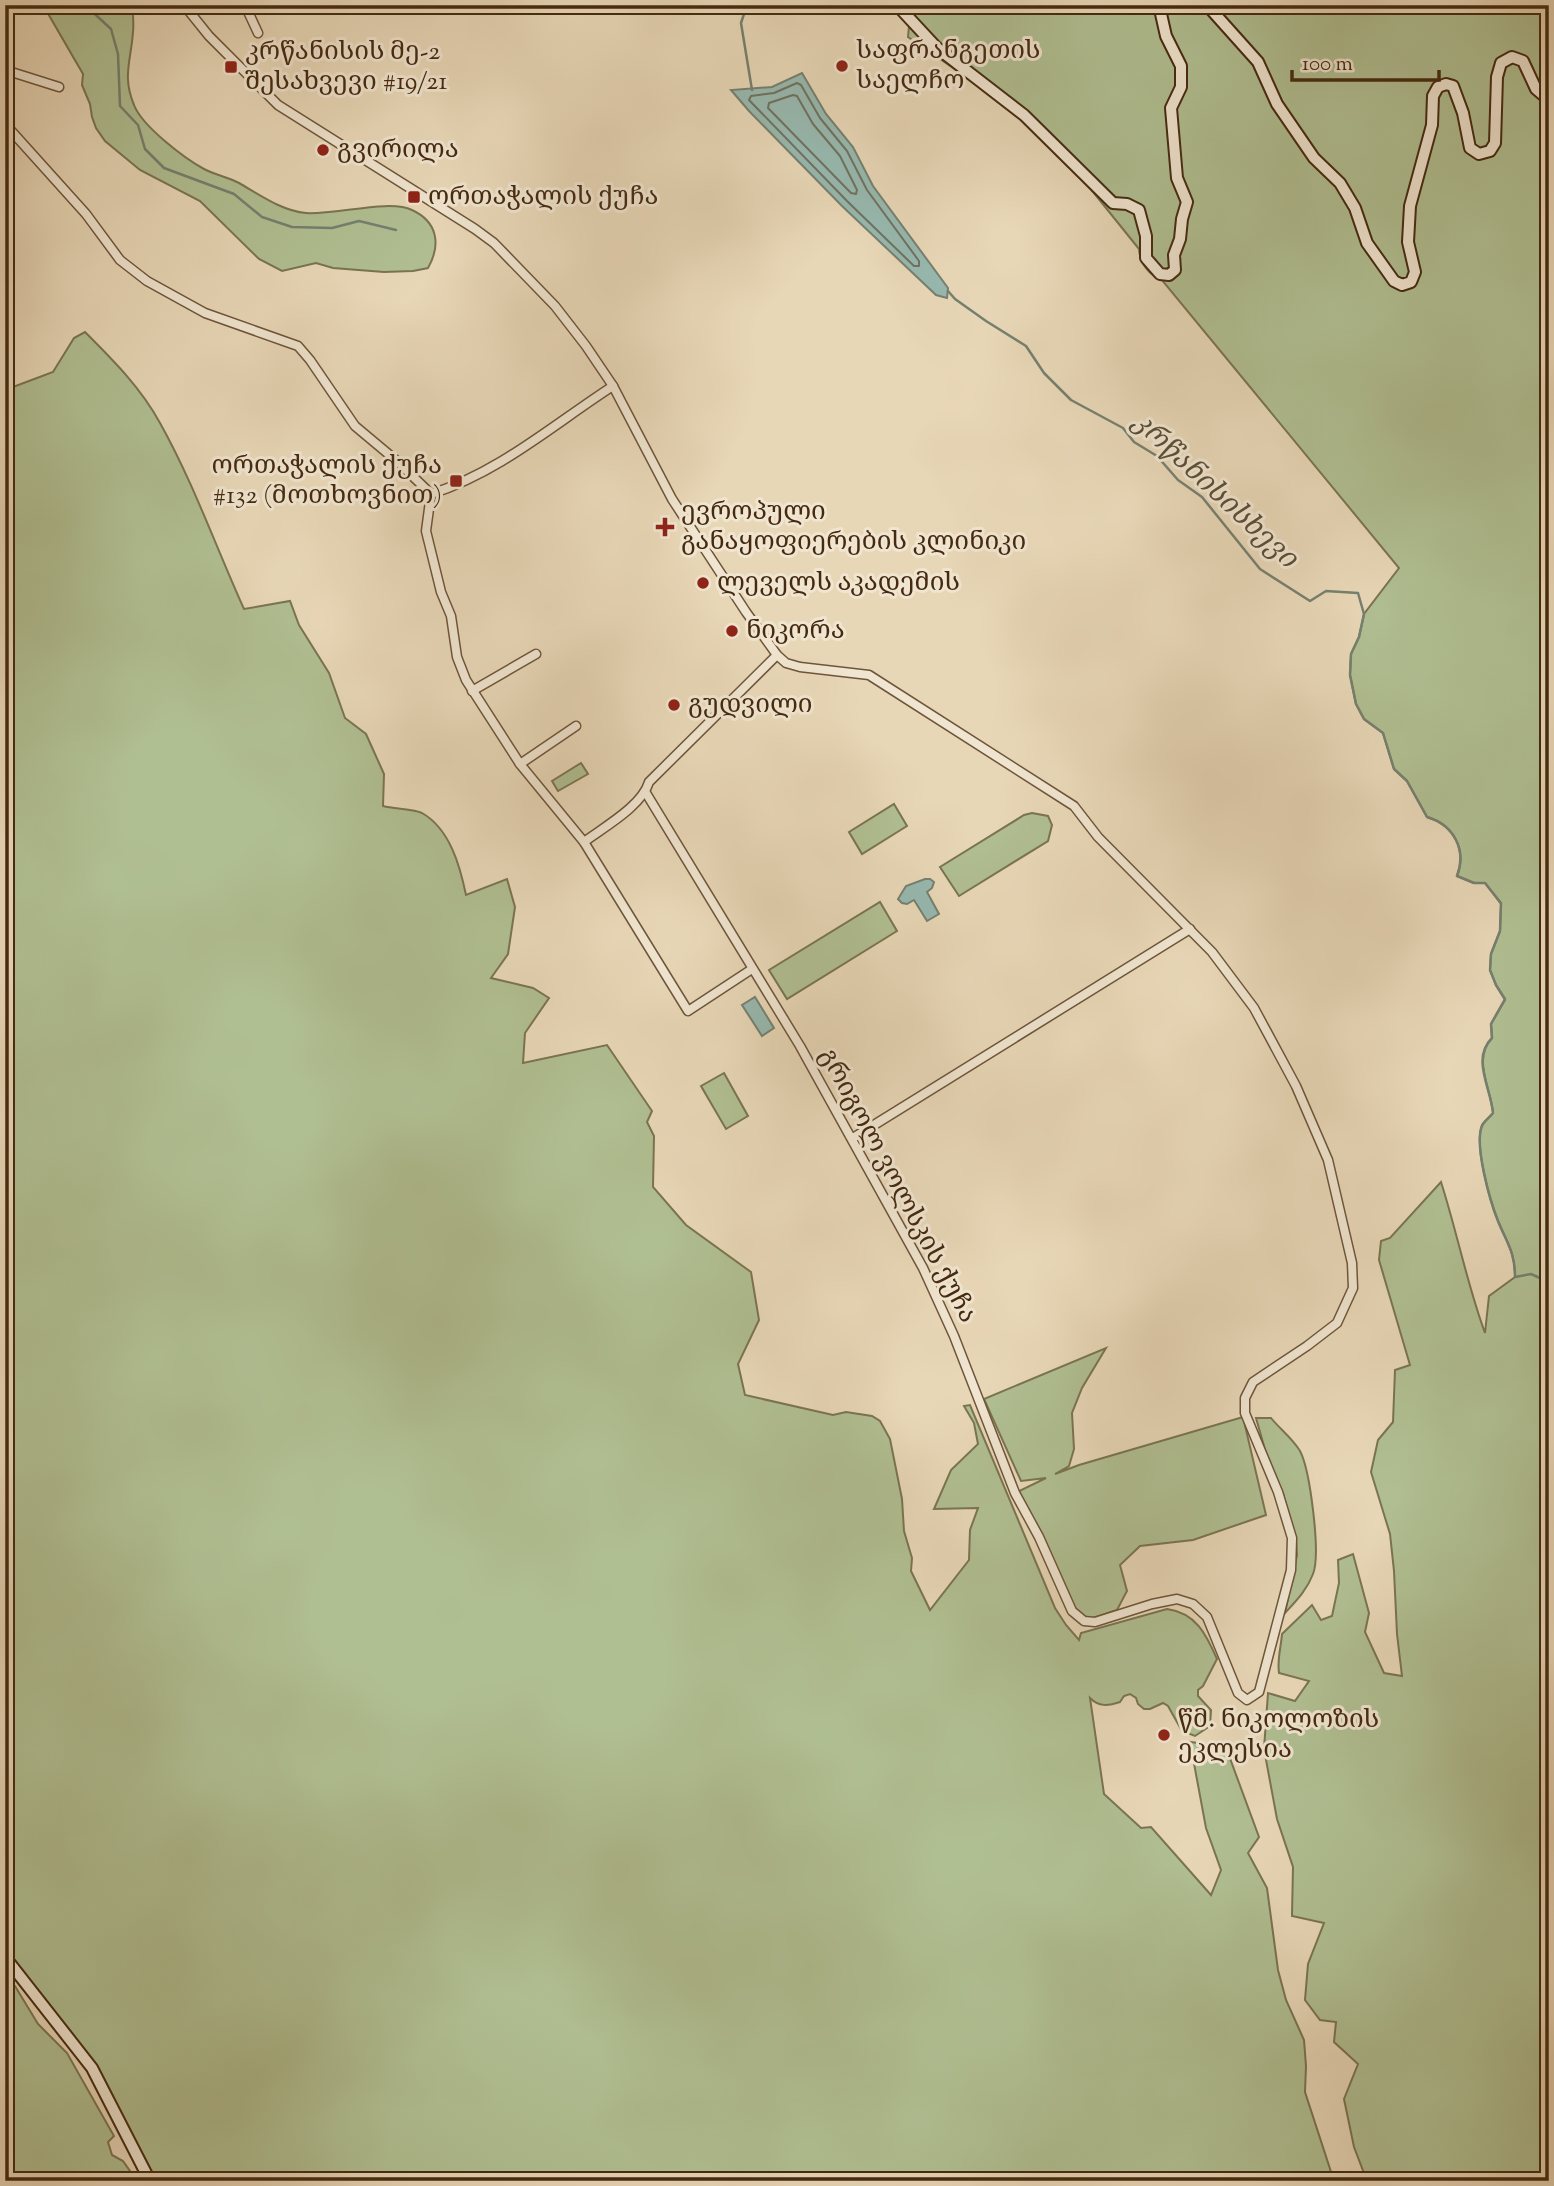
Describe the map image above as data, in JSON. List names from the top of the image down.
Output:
{
  "streets": {
    "street": ["გრიგოლ ვოლსკის ქუჩა"]
  },
  "water": ["კრწანისისხევი"],
  "places": {
    "other": [
      "საფრანგეთის საელჩო",
      "გვირილა",
      "ლეველს აკადემის",
      "ნიკორა",
      "გუდვილი",
      "წმ. ნიკოლოზის ეკლესია"
    ],
    "transit": ["კრწანისის მე-2 შესახვევი #19/21", "ორთაჭალის ქუჩა", "ორთაჭალის ქუჩა #132 (მოთხოვნით)"],
    "health": ["ევროპული განაყოფიერების კლინიკი"]
  },
  "scale_bar": "100 m"
}
